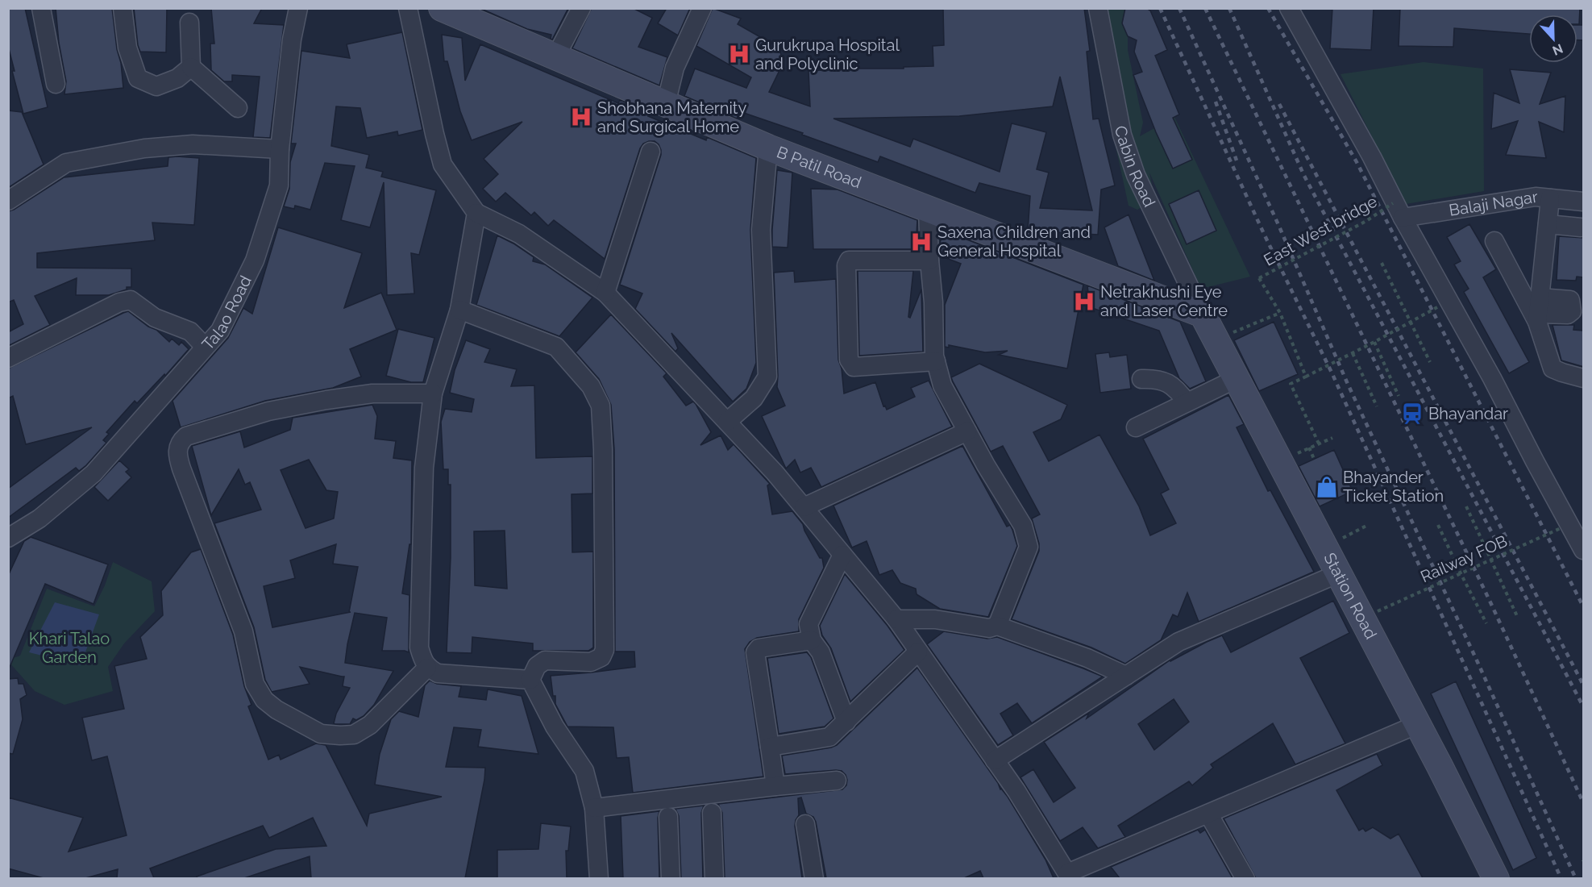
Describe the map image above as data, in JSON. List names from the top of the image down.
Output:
{
  "streets": {
    "main road": ["B Patil Road", "Station Road"],
    "street": ["Cabin Road", "Balaji Nagar", "Talao Road"],
    "path": ["East West bridge", "Railway FOB"]
  },
  "crossings": [
    ["Cabin Road", "B Patil Road"],
    ["Cabin Road", "Station Road"],
    ["B Patil Road", "Station Road"],
    ["Balaji Nagar", "East West bridge"]
  ],
  "parks": ["Khari Talao Garden"],
  "places": {
    "hospital": [
      "Gurukrupa Hospital and Polyclinic",
      "Shobhana Maternity and Surgical Home",
      "Saxena Children and General Hospital",
      "Netrakhushi Eye and Laser Centre"
    ],
    "station": ["Bhayandar"],
    "shop": ["Bhayander Ticket Station"]
  },
  "north": "bottom"
}
